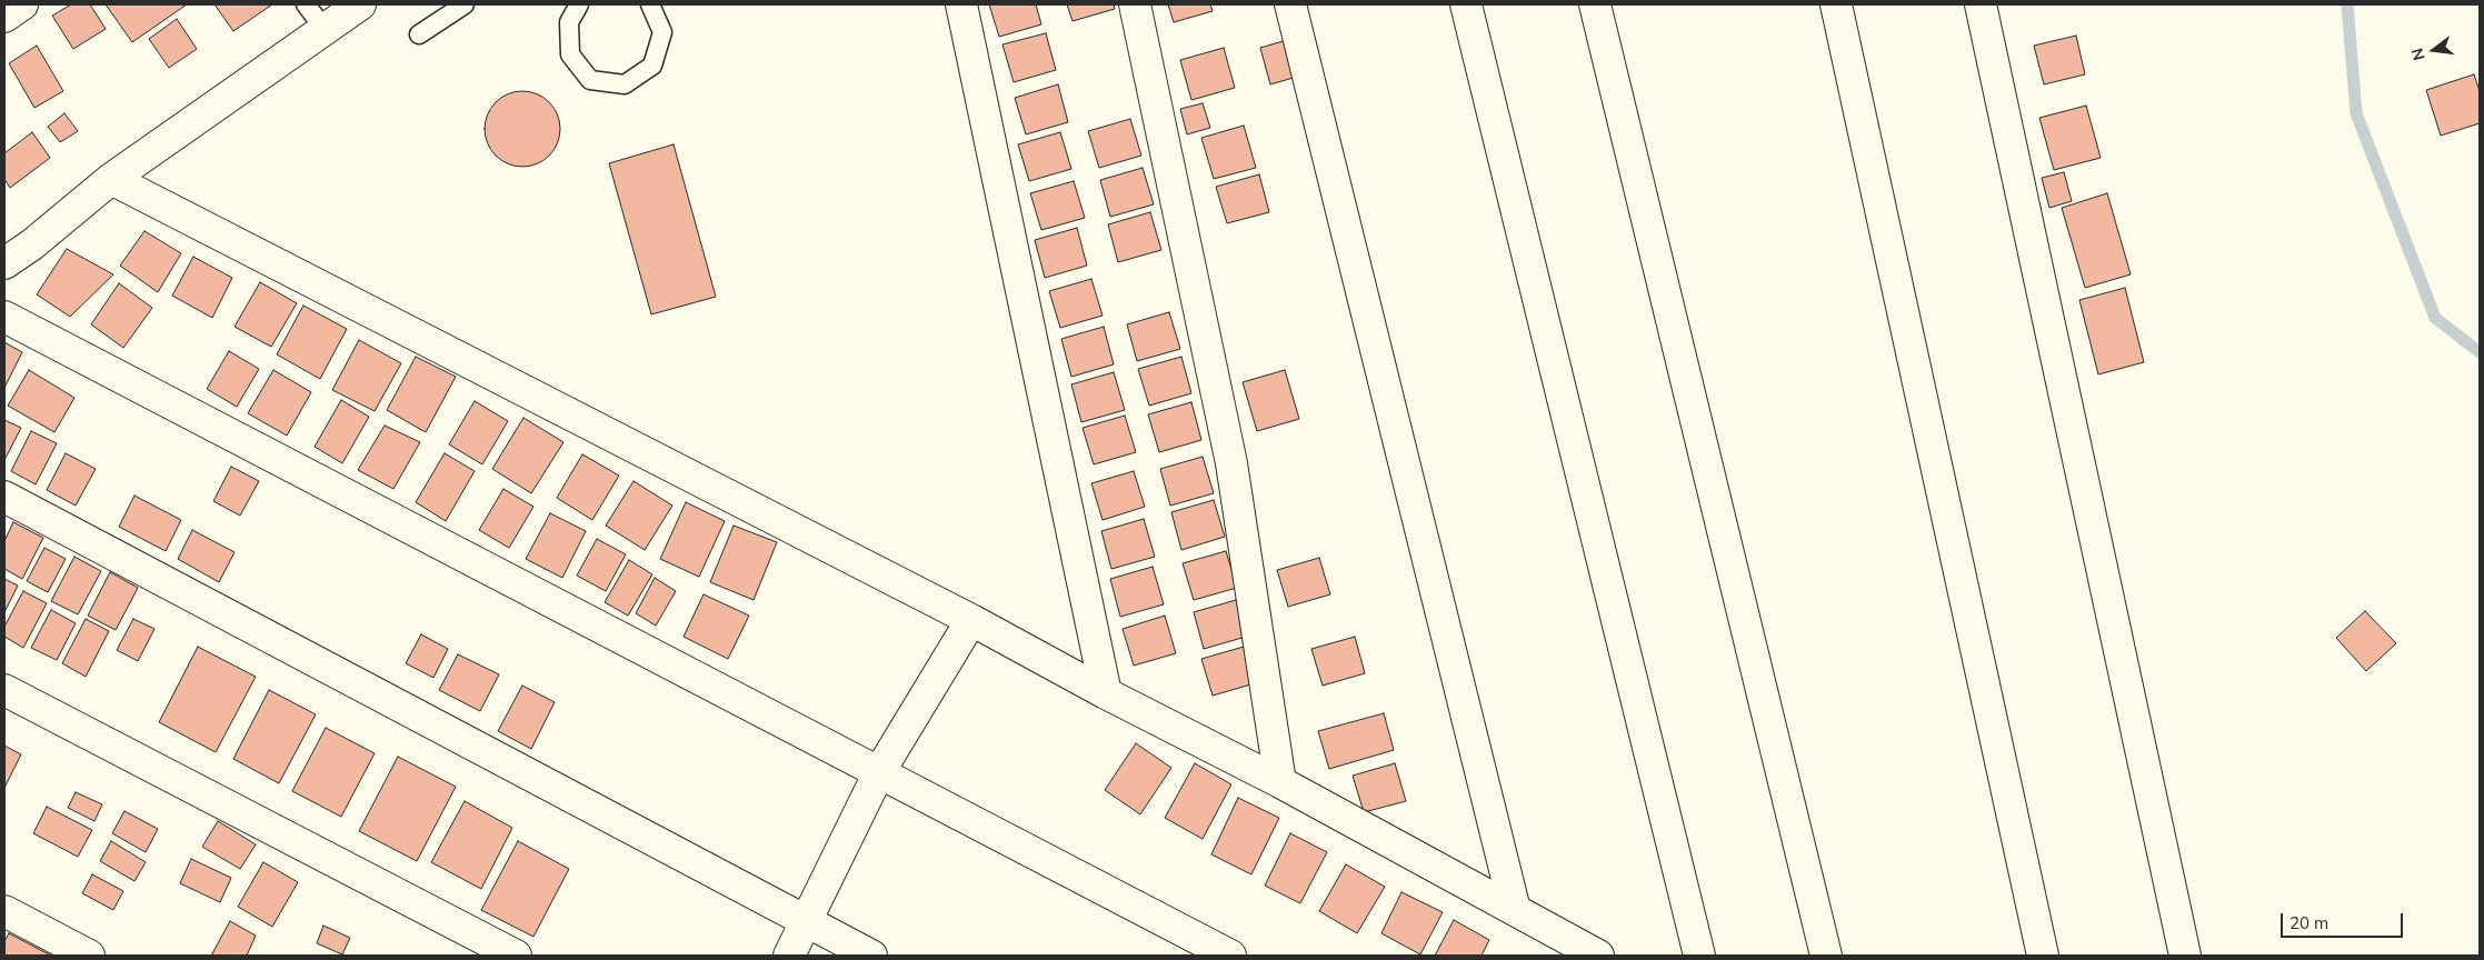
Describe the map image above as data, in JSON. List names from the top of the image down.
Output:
{
  "scale_bar": "20 m",
  "north": "left"
}
